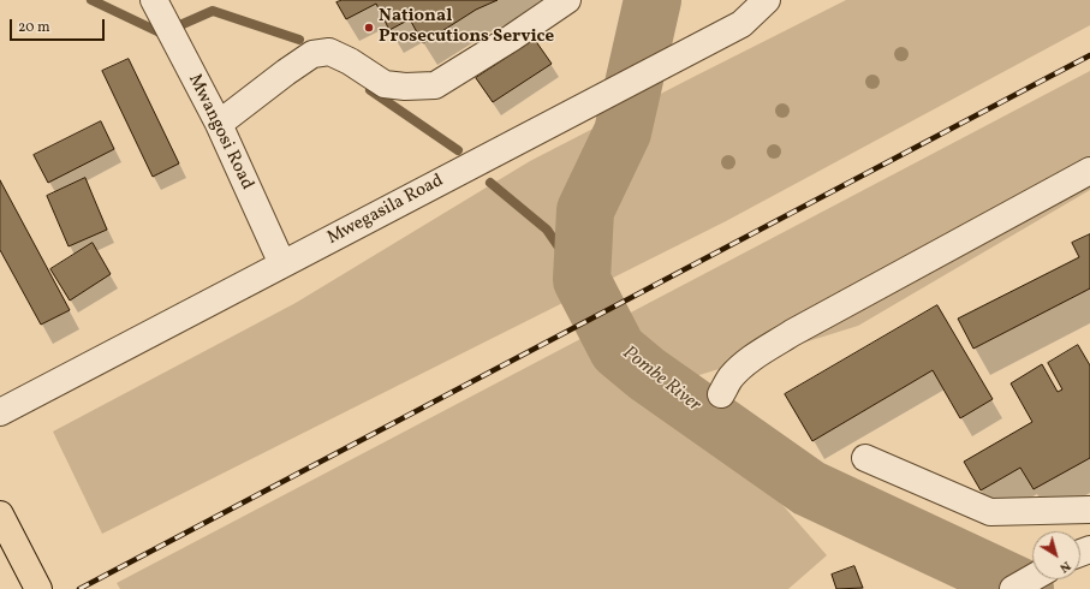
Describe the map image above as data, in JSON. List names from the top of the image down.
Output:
{
  "streets": {
    "street": ["Mwangosi Road", "Mwegasila Road"]
  },
  "crossings": [
    ["Mwangosi Road", "Mwegasila Road"]
  ],
  "water": ["Pombe River"],
  "places": ["National Prosecutions Service"],
  "scale_bar": "20 m",
  "north": "bottom right"
}
